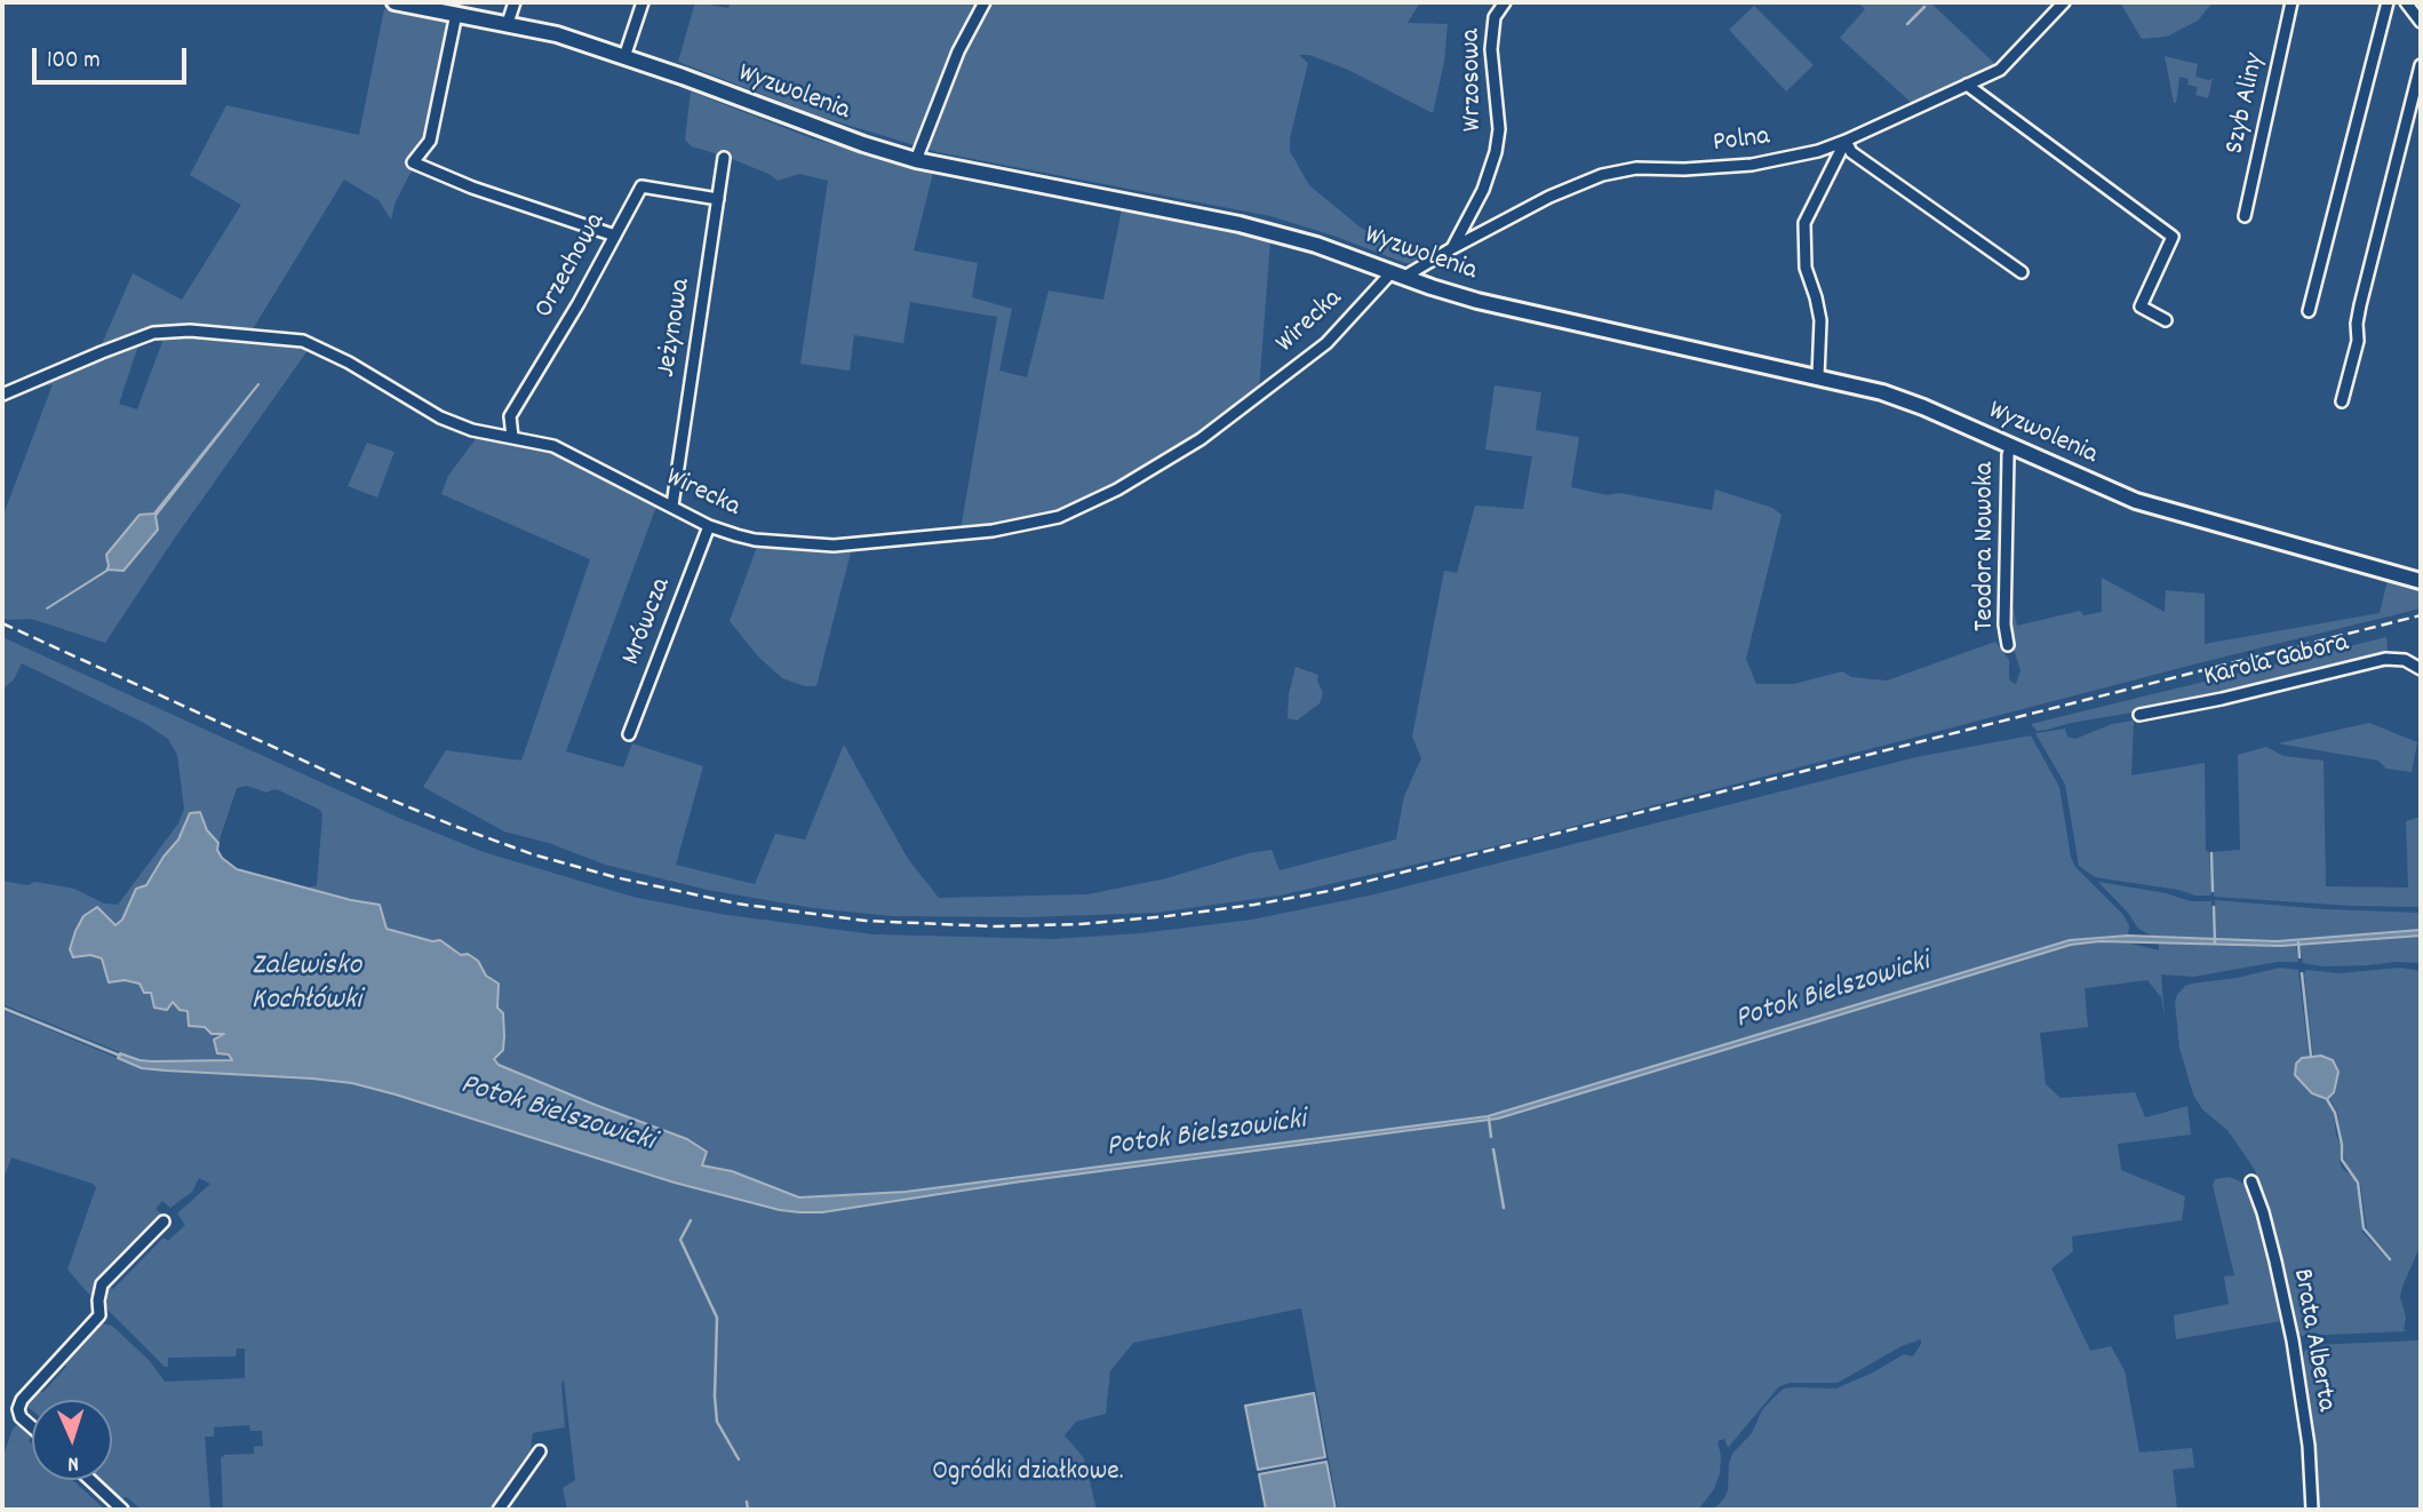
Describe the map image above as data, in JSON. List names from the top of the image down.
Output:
{
  "streets": {
    "street": [
      "Wrzosowa",
      "Wyzwolenia",
      "Szyb Aliny",
      "Polna",
      "Orzechowa",
      "Wirecka",
      "Jeżynowa",
      "Teodora Nowoka",
      "Mrówcza",
      "Karola Gabora",
      "Brata Alberta"
    ]
  },
  "crossings": [
    ["Wrzosowa", "Polna"],
    ["Wyzwolenia", "Polna"],
    ["Wyzwolenia", "Wirecka"],
    ["Wyzwolenia", "Teodora Nowoka"],
    ["Polna", "Wirecka"],
    ["Orzechowa", "Wirecka"],
    ["Orzechowa", "Jeżynowa"],
    ["Wirecka", "Jeżynowa"],
    ["Wirecka", "Mrówcza"]
  ],
  "water": ["Zalewisko Kochłówki", "Potok Bielszowicki"],
  "parks": ["Ogródki działkowe."],
  "scale_bar": "100 m",
  "north": "bottom"
}
